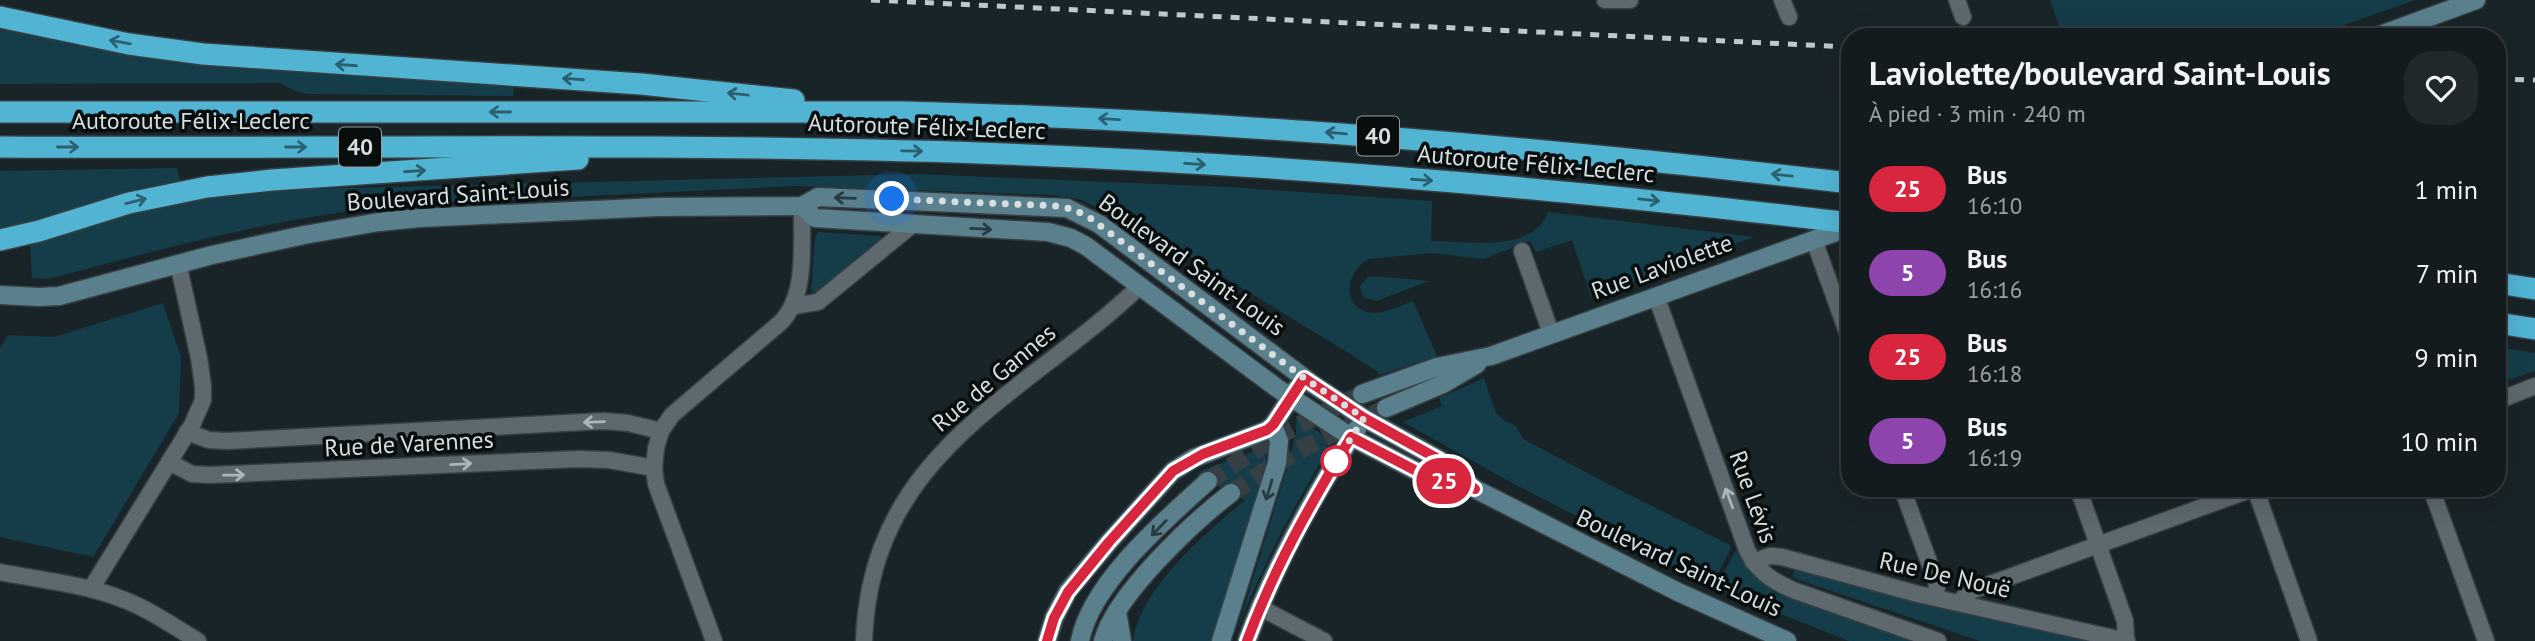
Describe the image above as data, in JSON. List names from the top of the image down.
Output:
{
  "streets": {
    "highway": ["Autoroute Félix-Leclerc", "40"],
    "street": [
      "Boulevard Saint-Louis",
      "Rue Laviolette",
      "Rue de Gannes",
      "Rue de Varennes",
      "Rue Lévis",
      "Rue De Nouë"
    ]
  },
  "crossings": [
    ["Boulevard Saint-Louis", "Rue de Gannes"],
    ["Rue Laviolette", "Rue Lévis"],
    ["Rue Lévis", "Rue De Nouë"]
  ],
  "one_way": ["Rue Lévis"],
  "lines": ["bus line 25"],
  "page": {
    "on_map": "25",
    "heading": ["Laviolette/boulevard Saint-Louis", "À pied · 3 min · 240 m"],
    "list": [
      {
        "mark": "25",
        "name": "Bus",
        "note": "16:10",
        "value": "1 min"
      },
      {
        "mark": "5",
        "name": "Bus",
        "note": "16:16",
        "value": "7 min"
      },
      {
        "mark": "25",
        "name": "Bus",
        "note": "16:18",
        "value": "9 min"
      },
      {
        "mark": "5",
        "name": "Bus",
        "note": "16:19",
        "value": "10 min"
      }
    ]
  }
}
